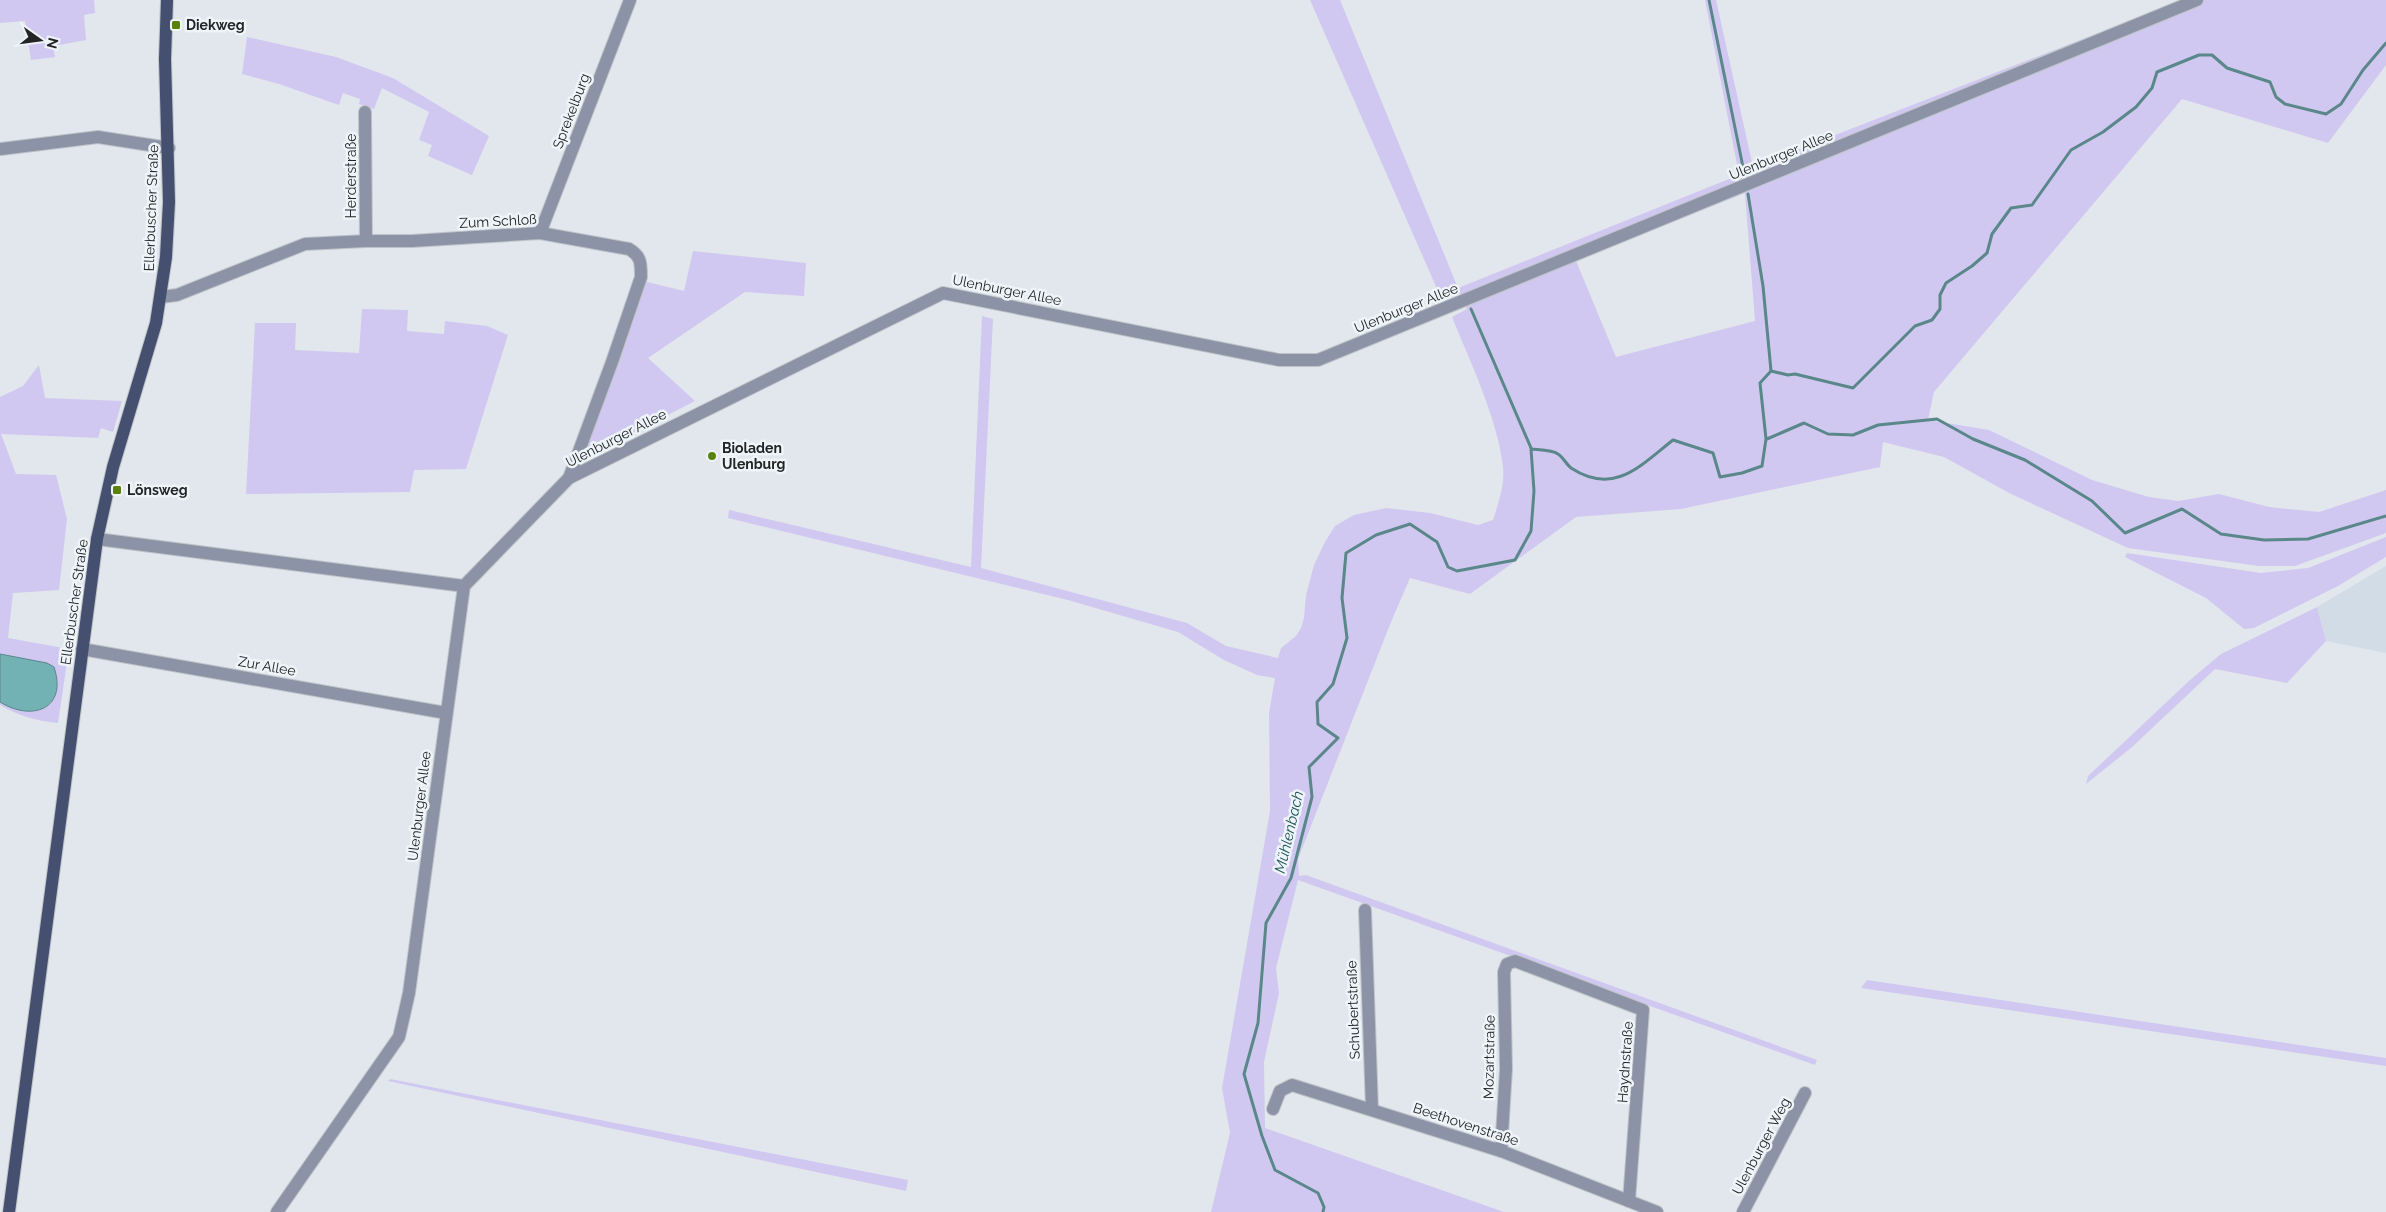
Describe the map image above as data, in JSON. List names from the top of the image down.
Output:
{
  "streets": {
    "main road": ["Ellerbuscher Straße"],
    "street": [
      "Sprekelburg",
      "Ulenburger Allee",
      "Herderstraße",
      "Zum Schloß",
      "Zur Allee",
      "Schubertstraße",
      "Mozartstraße",
      "Haydnstraße",
      "Beethovenstraße",
      "Ulenburger Weg"
    ]
  },
  "crossings": [
    ["Sprekelburg", "Zum Schloß"],
    ["Ulenburger Allee", "Zum Schloß"],
    ["Ulenburger Allee", "Zur Allee"],
    ["Herderstraße", "Zum Schloß"],
    ["Ellerbuscher Straße", "Zum Schloß"],
    ["Ellerbuscher Straße", "Zur Allee"],
    ["Schubertstraße", "Beethovenstraße"],
    ["Mozartstraße", "Haydnstraße"],
    ["Mozartstraße", "Beethovenstraße"],
    ["Haydnstraße", "Beethovenstraße"]
  ],
  "water": ["Mühlenbach"],
  "places": {
    "transit": ["Diekweg", "Lönsweg"],
    "other": ["Bioladen Ulenburg"]
  },
  "north": "right"
}
